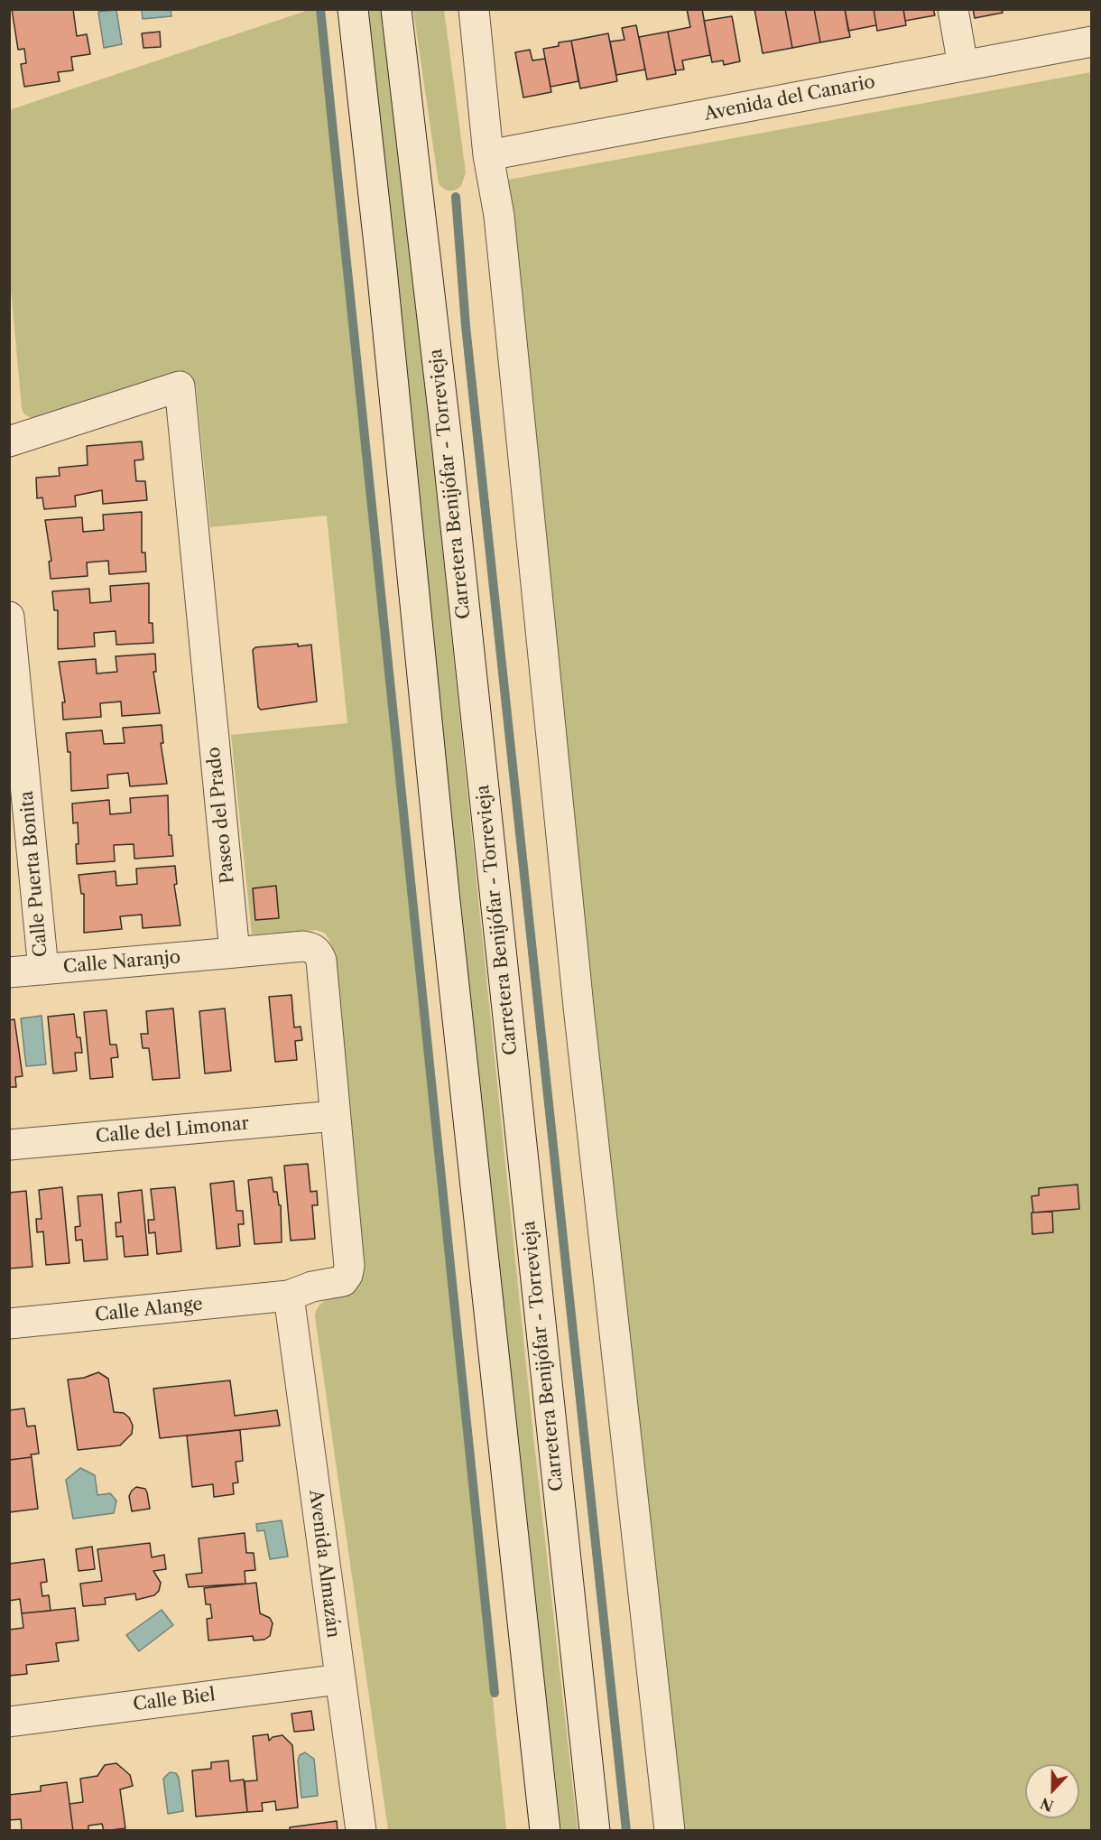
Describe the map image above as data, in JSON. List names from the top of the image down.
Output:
{
  "streets": {
    "street": [
      "Avenida del Canario",
      "Carretera Benijófar - Torrevieja",
      "Paseo del Prado",
      "Calle Puerta Bonita",
      "Calle Naranjo",
      "Calle del Limonar",
      "Calle Alange",
      "Avenida Almazán",
      "Calle Biel"
    ]
  },
  "crossings": [
    ["Paseo del Prado", "Calle Naranjo"],
    ["Calle Puerta Bonita", "Calle Naranjo"],
    ["Calle Alange", "Avenida Almazán"],
    ["Avenida Almazán", "Calle Biel"]
  ],
  "north": "bottom"
}
